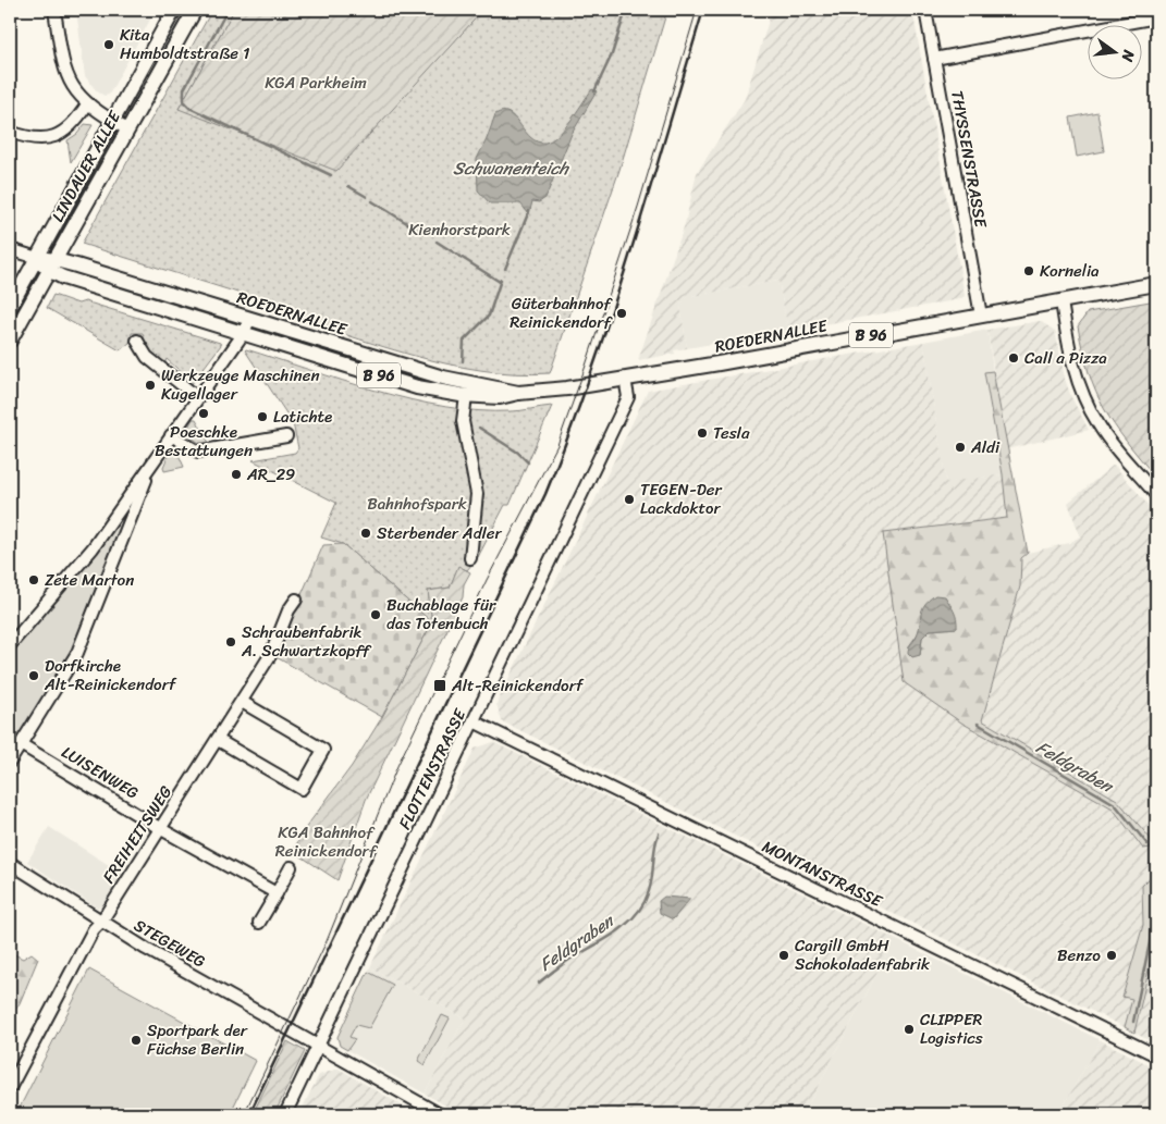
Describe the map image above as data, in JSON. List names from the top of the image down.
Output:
{
  "streets": {
    "main road": ["LINDAUER ALLEE", "ROEDERNALLEE", "B 96"],
    "street": [
      "THYSSENSTRASSE",
      "FLOTTENSTRASSE",
      "LUISENWEG",
      "FREIHEITSWEG",
      "MONTANSTRASSE",
      "STEGEWEG"
    ]
  },
  "crossings": [
    ["THYSSENSTRASSE", "ROEDERNALLEE"],
    ["LINDAUER ALLEE", "ROEDERNALLEE"],
    ["LINDAUER ALLEE", "B 96"],
    ["ROEDERNALLEE", "B 96"],
    ["ROEDERNALLEE", "FLOTTENSTRASSE"],
    ["FLOTTENSTRASSE", "MONTANSTRASSE"],
    ["FLOTTENSTRASSE", "STEGEWEG"],
    ["LUISENWEG", "FREIHEITSWEG"],
    ["FREIHEITSWEG", "STEGEWEG"]
  ],
  "water": ["Schwanenteich", "Feldgraben"],
  "parks": [
    "KGA Parkheim",
    "Kienhorstpark",
    "Bahnhofspark",
    "KGA Bahnhof Reinickendorf"
  ],
  "places": {
    "other": [
      "Kita Humboldtstraße 1",
      "Kornelia",
      "Güterbahnhof Reinickendorf",
      "Call a Pizza",
      "Werkzeuge Maschinen Kugellager",
      "Poeschke Bestattungen",
      "Latichte",
      "Tesla",
      "Aldi",
      "AR_29",
      "TEGEN-Der Lackdoktor",
      "Sterbender Adler",
      "Zete Marton",
      "Buchablage für das Totenbuch",
      "Schraubenfabrik A. Schwartzkopff",
      "Dorfkirche Alt-Reinickendorf",
      "Cargill GmbH Schokoladenfabrik",
      "Benzo",
      "CLIPPER Logistics",
      "Sportpark der Füchse Berlin"
    ],
    "transit": ["Alt-Reinickendorf"]
  },
  "north": "right"
}
